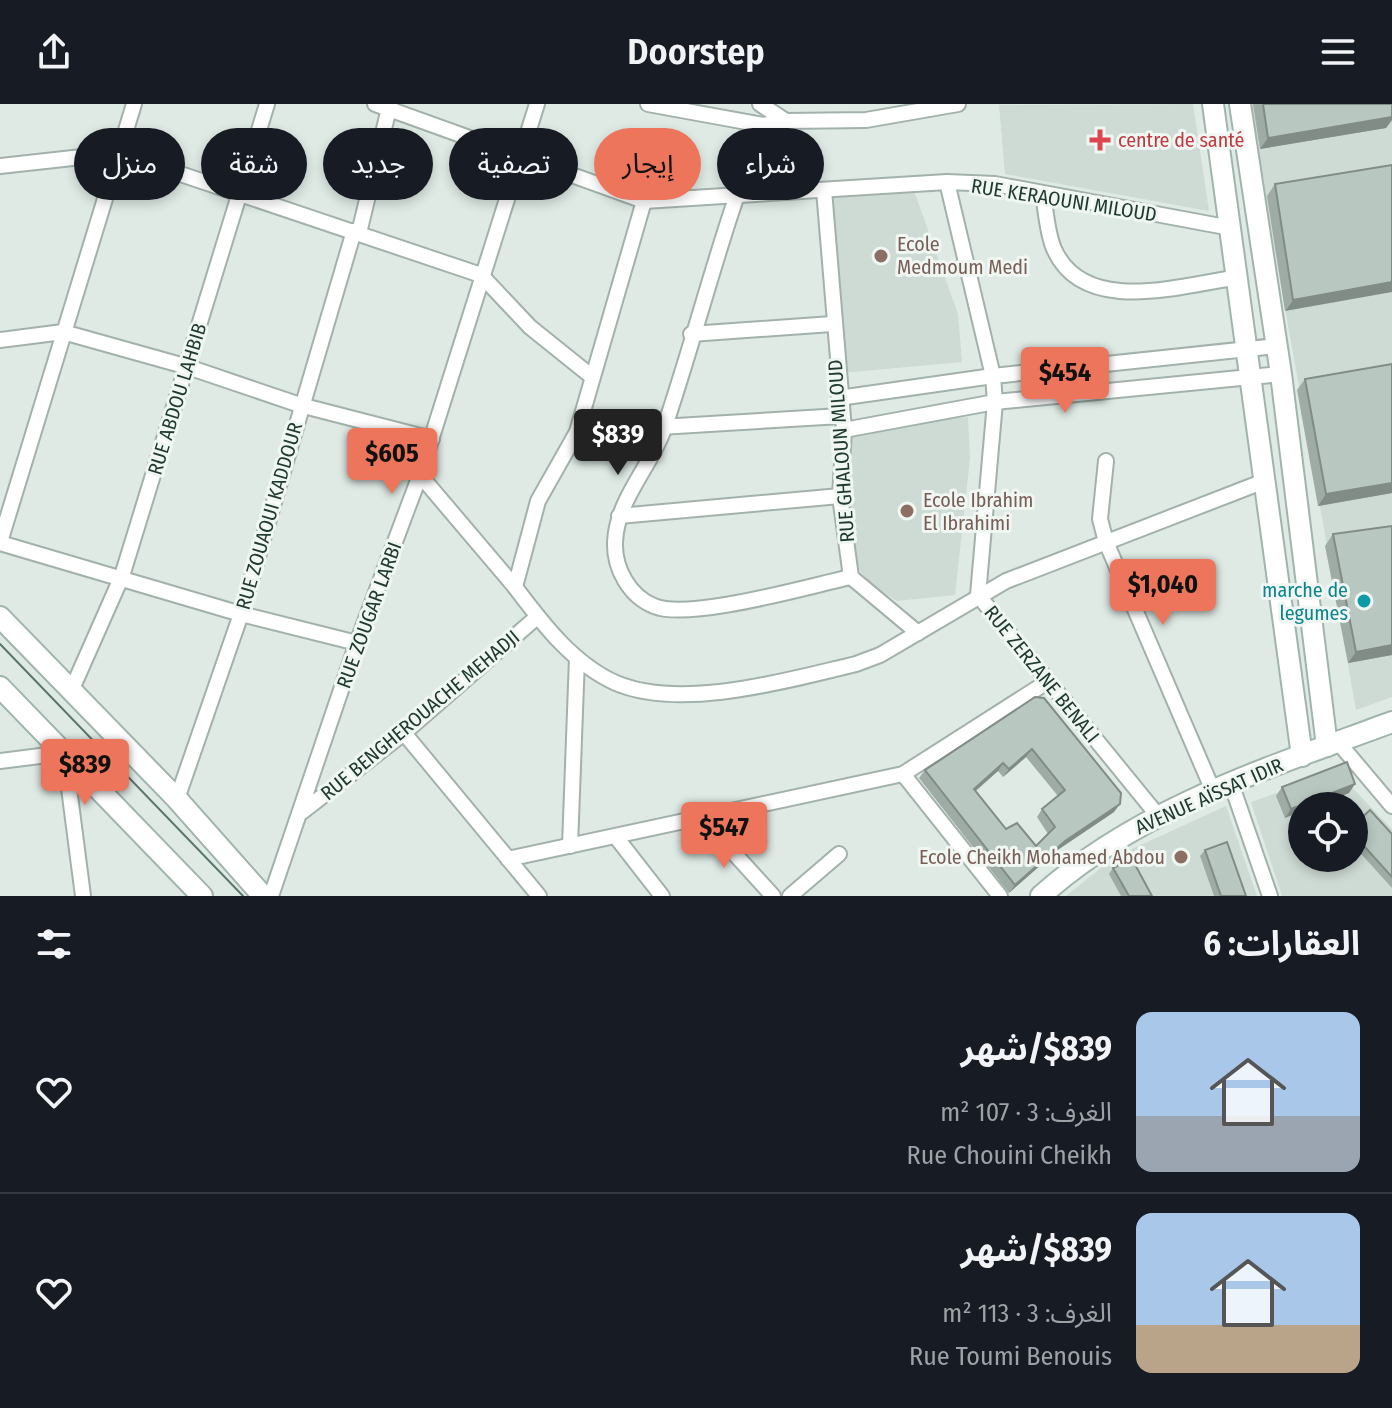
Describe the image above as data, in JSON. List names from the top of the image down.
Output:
{
  "streets": {
    "street": [
      "RUE KERAOUNI MILOUD",
      "RUE ABDOU LAHBIB",
      "RUE GHALOUN MILOUD",
      "RUE ZOUAOUI KADDOUR",
      "RUE ZOUGAR LARBI",
      "RUE ZERZANE BENALI",
      "RUE BENGHEROUACHE MEHADJI",
      "AVENUE AÏSSAT IDIR"
    ]
  },
  "crossings": [
    ["RUE KERAOUNI MILOUD", "RUE GHALOUN MILOUD"],
    ["RUE KERAOUNI MILOUD", "RUE ZOUAOUI KADDOUR"],
    ["RUE KERAOUNI MILOUD", "RUE ZERZANE BENALI"],
    ["RUE ZOUGAR LARBI", "RUE BENGHEROUACHE MEHADJI"],
    ["RUE ZERZANE BENALI", "AVENUE AÏSSAT IDIR"]
  ],
  "places": {
    "health": ["centre de santé"],
    "other": [
      "Ecole Medmoum Medi",
      "Ecole Ibrahim El Ibrahimi",
      "marche de legumes",
      "Ecole Cheikh Mohamed Abdou"
    ]
  },
  "page": {
    "header": "Doorstep",
    "chip": [
      "شراء",
      "إيجار",
      "تصفية",
      "جديد",
      "شقة",
      "منزل"
    ],
    "price": [
      "$454",
      "$839",
      "$605",
      "$1,040",
      "$839",
      "$547"
    ],
    "heading": "العقارات: 6",
    "list": [
      {
        "name": "$839/شهر",
        "note": "الغرف: 3 · 107 m² · Rue Chouini Cheikh"
      },
      {
        "name": "$839/شهر",
        "note": "الغرف: 3 · 113 m² · Rue Toumi Benouis"
      }
    ]
  }
}
